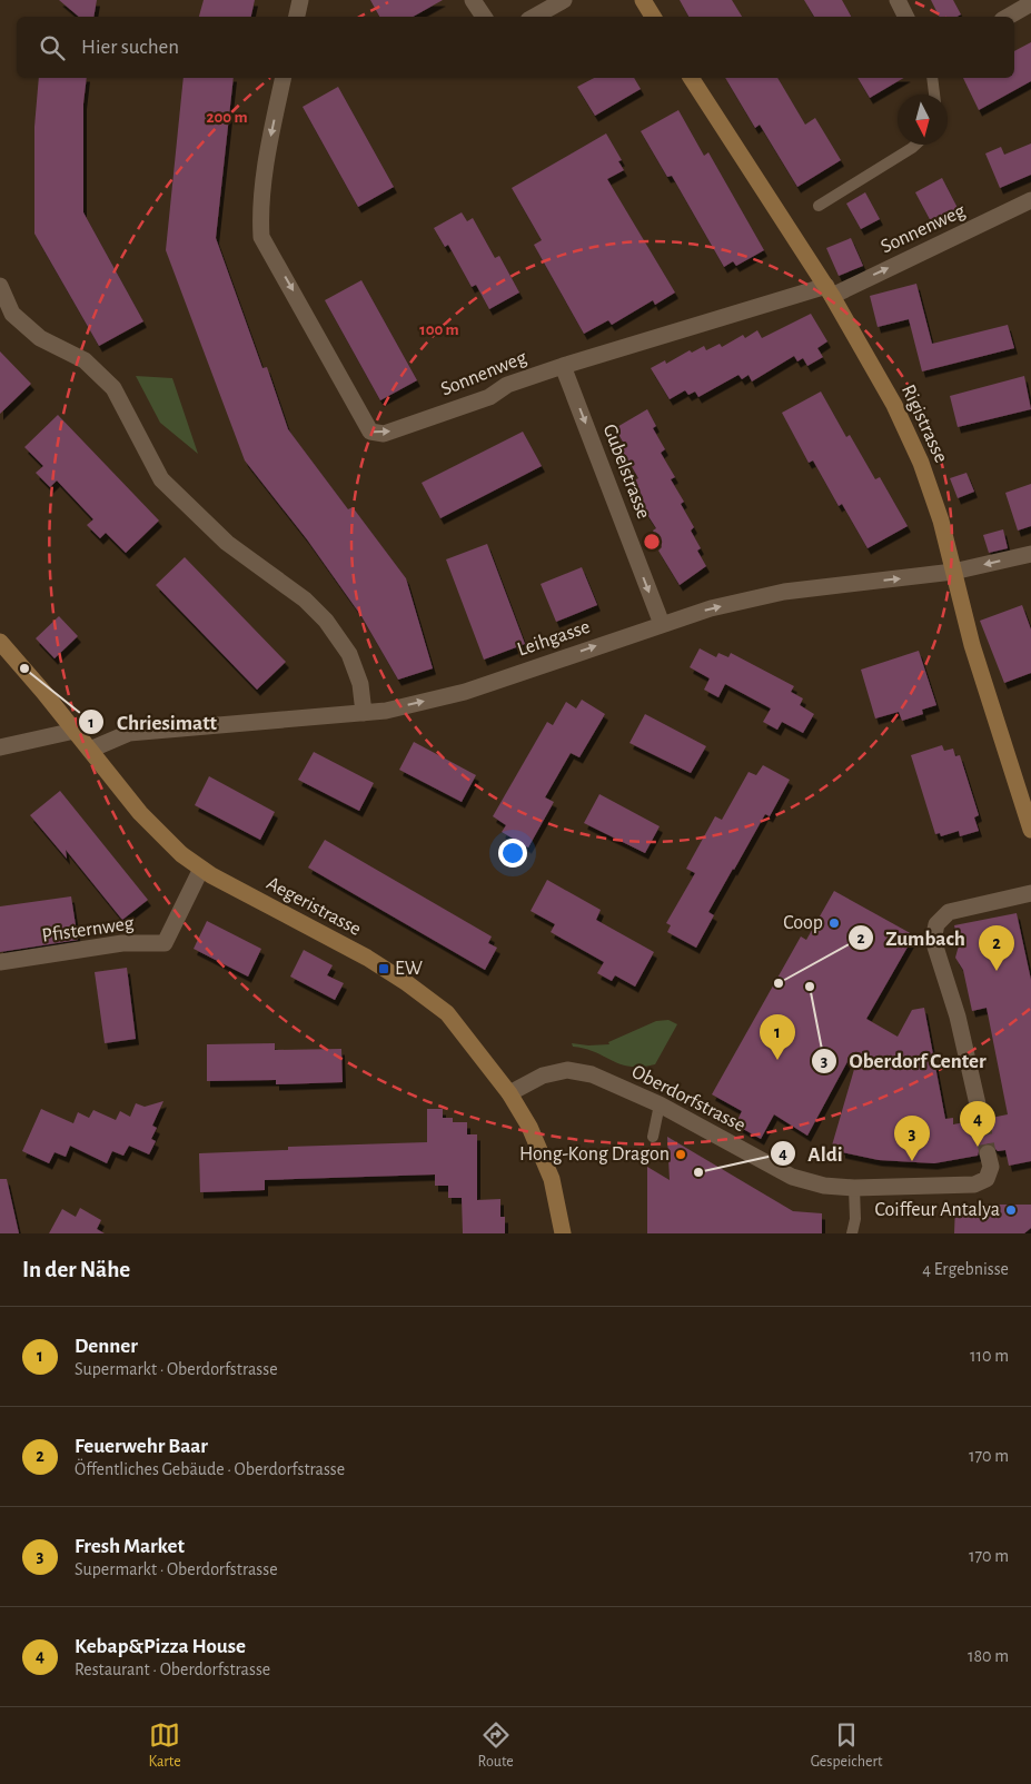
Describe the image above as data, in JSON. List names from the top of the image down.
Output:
{
  "streets": {
    "street": [
      "Sonnenweg",
      "Rigistrasse",
      "Gubelstrasse",
      "Leihgasse",
      "Aegeristrasse",
      "Pfisternweg",
      "Oberdorfstrasse"
    ]
  },
  "crossings": [
    ["Sonnenweg", "Rigistrasse"],
    ["Sonnenweg", "Gubelstrasse"],
    ["Rigistrasse", "Leihgasse"],
    ["Gubelstrasse", "Leihgasse"],
    ["Leihgasse", "Aegeristrasse"],
    ["Aegeristrasse", "Pfisternweg"],
    ["Aegeristrasse", "Oberdorfstrasse"]
  ],
  "one_way": ["Gubelstrasse"],
  "places": {
    "other": [
      "Chriesimatt",
      "Coop",
      "Zumbach",
      "Oberdorf Center",
      "Hong-Kong Dragon",
      "Aldi",
      "Coiffeur Antalya"
    ],
    "transit": ["EW"]
  },
  "north": "bottom",
  "page": {
    "search": "Hier suchen",
    "pins": [
      "2",
      "1",
      "4",
      "3"
    ],
    "heading": ["In der Nähe", "4 Ergebnisse"],
    "list": [
      {
        "mark": "1",
        "name": "Denner",
        "note": "Supermarkt · Oberdorfstrasse",
        "value": "110 m"
      },
      {
        "mark": "2",
        "name": "Feuerwehr Baar",
        "note": "Öffentliches Gebäude · Oberdorfstrasse",
        "value": "170 m"
      },
      {
        "mark": "3",
        "name": "Fresh Market",
        "note": "Supermarkt · Oberdorfstrasse",
        "value": "170 m"
      },
      {
        "mark": "4",
        "name": "Kebap&Pizza House",
        "note": "Restaurant · Oberdorfstrasse",
        "value": "180 m"
      }
    ],
    "nav": ["Karte", "Route", "Gespeichert"]
  },
  "rings": ["200 m", "100 m"]
}
